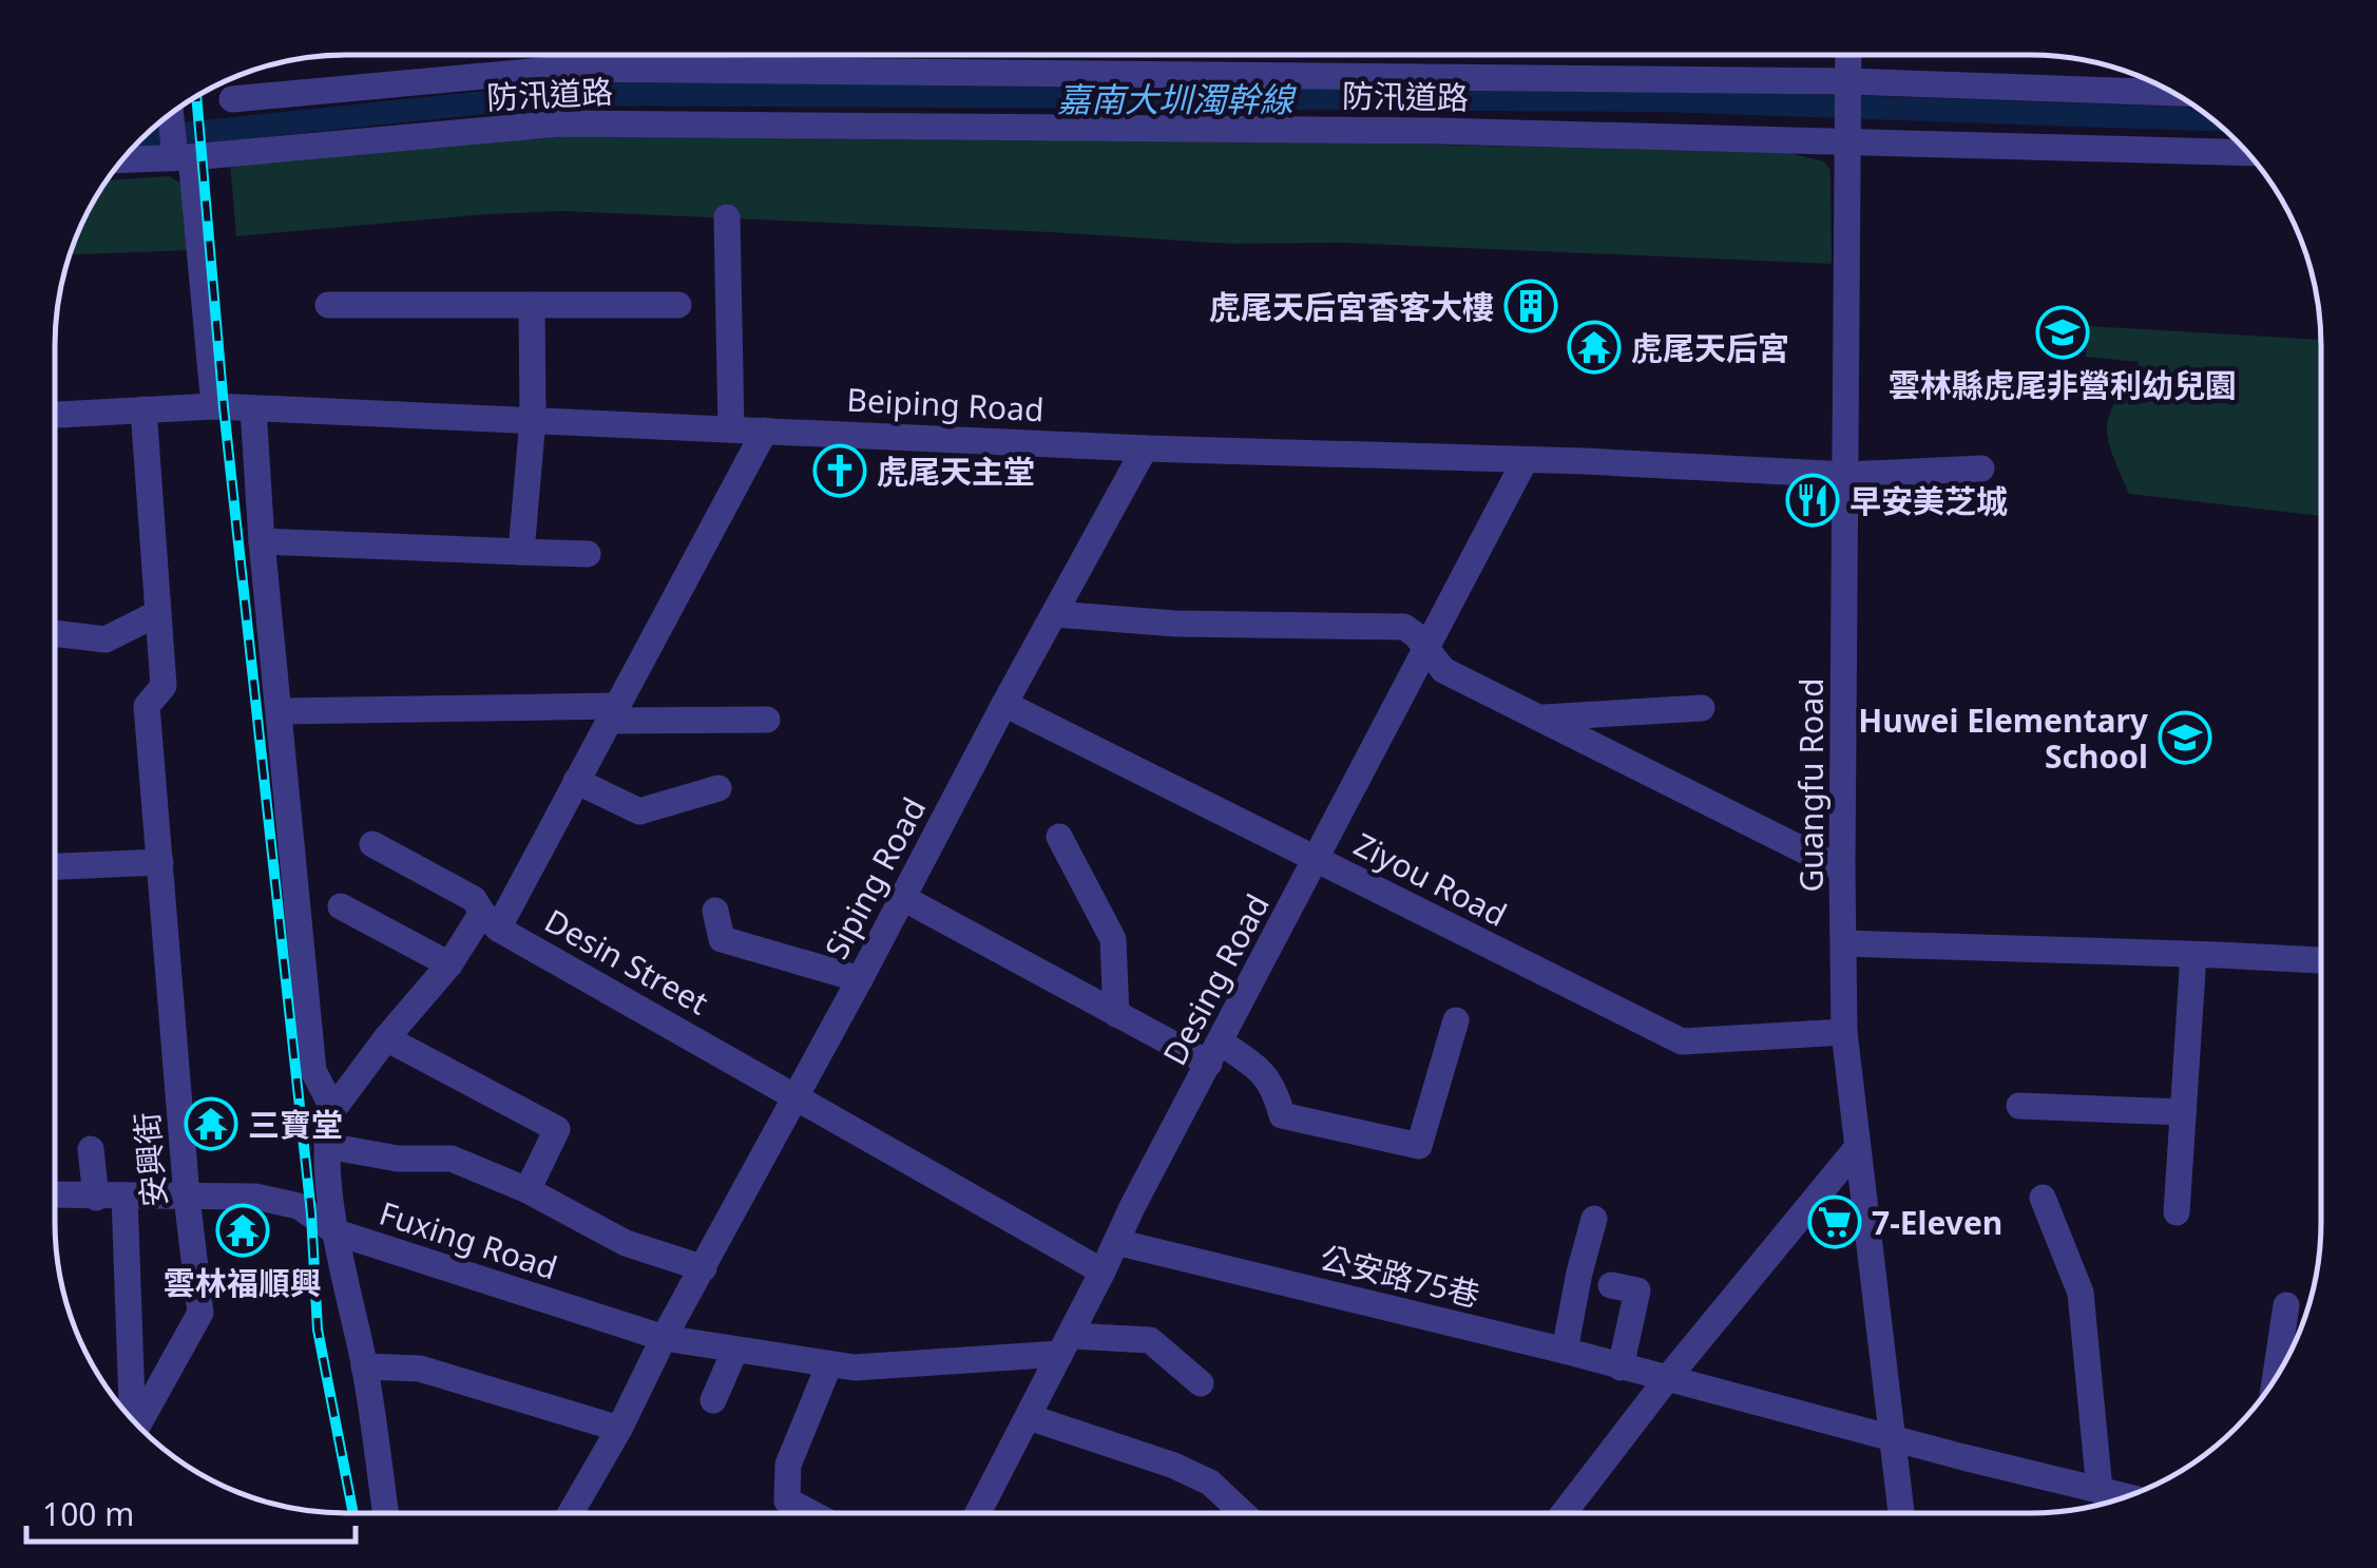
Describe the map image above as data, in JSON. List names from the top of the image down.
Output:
{
  "streets": {
    "street": [
      "防汛道路",
      "Beiping Road",
      "Guangfu Road",
      "Siping Road",
      "Ziyou Road",
      "Desin Street",
      "Desing Road",
      "安興街",
      "Fuxing Road",
      "公安路75巷"
    ]
  },
  "crossings": [
    ["防汛道路", "Guangfu Road"],
    ["Beiping Road", "Guangfu Road"],
    ["Beiping Road", "Siping Road"],
    ["Beiping Road", "Desin Street"],
    ["Beiping Road", "Desing Road"],
    ["Beiping Road", "安興街"],
    ["Guangfu Road", "Ziyou Road"],
    ["Guangfu Road", "公安路75巷"],
    ["Siping Road", "Ziyou Road"],
    ["Siping Road", "Desin Street"],
    ["Siping Road", "Fuxing Road"],
    ["Ziyou Road", "Desing Road"],
    ["Desin Street", "Desing Road"],
    ["Desing Road", "Fuxing Road"],
    ["Desing Road", "公安路75巷"],
    ["安興街", "Fuxing Road"]
  ],
  "water": ["嘉南大圳濁幹線"],
  "places": {
    "building": ["虎尾天后宮香客大樓"],
    "school or university": ["雲林縣虎尾非營利幼兒園", "Huwei Elementary School"],
    "temple": ["虎尾天后宮", "三寶堂", "雲林福順興"],
    "church": ["虎尾天主堂"],
    "restaurant": ["早安美芝城"],
    "supermarket": ["7-Eleven"]
  },
  "scale_bar": "100 m"
}
